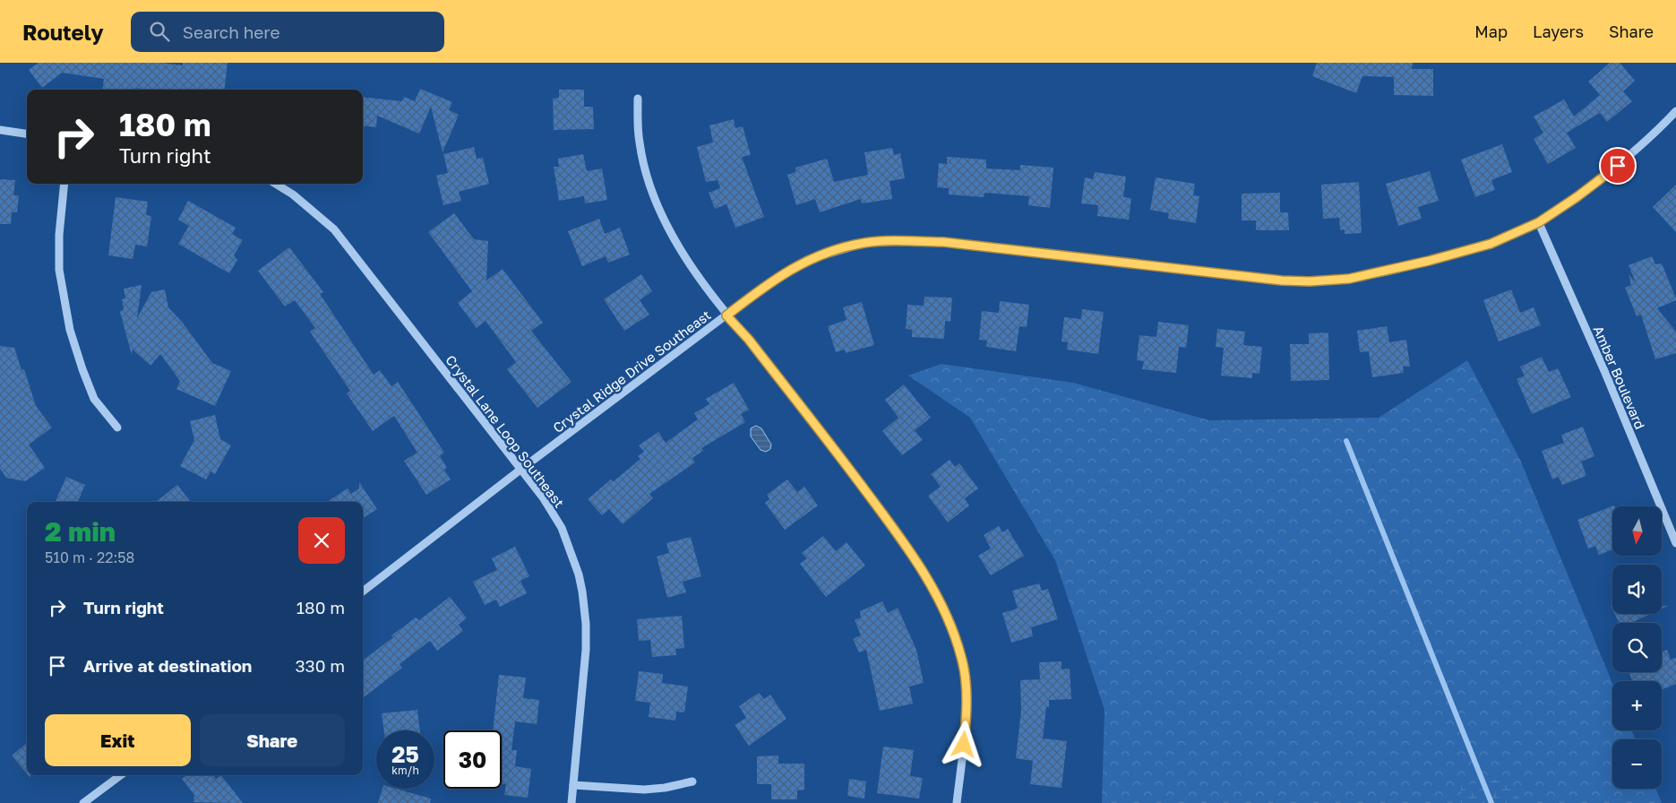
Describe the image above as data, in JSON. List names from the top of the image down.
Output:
{
  "streets": {
    "street": ["Crystal Ridge Drive Southeast", "Amber Boulevard", "Crystal Lane Loop Southeast"]
  },
  "crossings": [
    ["Crystal Ridge Drive Southeast", "Amber Boulevard"],
    ["Crystal Ridge Drive Southeast", "Crystal Lane Loop Southeast"]
  ],
  "north": "bottom",
  "page": {
    "header": "Routely",
    "search": "Search here",
    "nav": ["Map", "Layers", "Share"],
    "turn": ["180 m", "Turn right"],
    "heading": ["2 min", "510 m · 22:58"],
    "map_buttons": ["+", "−"],
    "list": [
      {
        "name": "Turn right",
        "value": "180 m"
      },
      {
        "name": "Arrive at destination",
        "value": "330 m"
      }
    ],
    "buttons": ["Exit", "Share"],
    "speed": "25 km/h",
    "limit": "30"
  }
}
